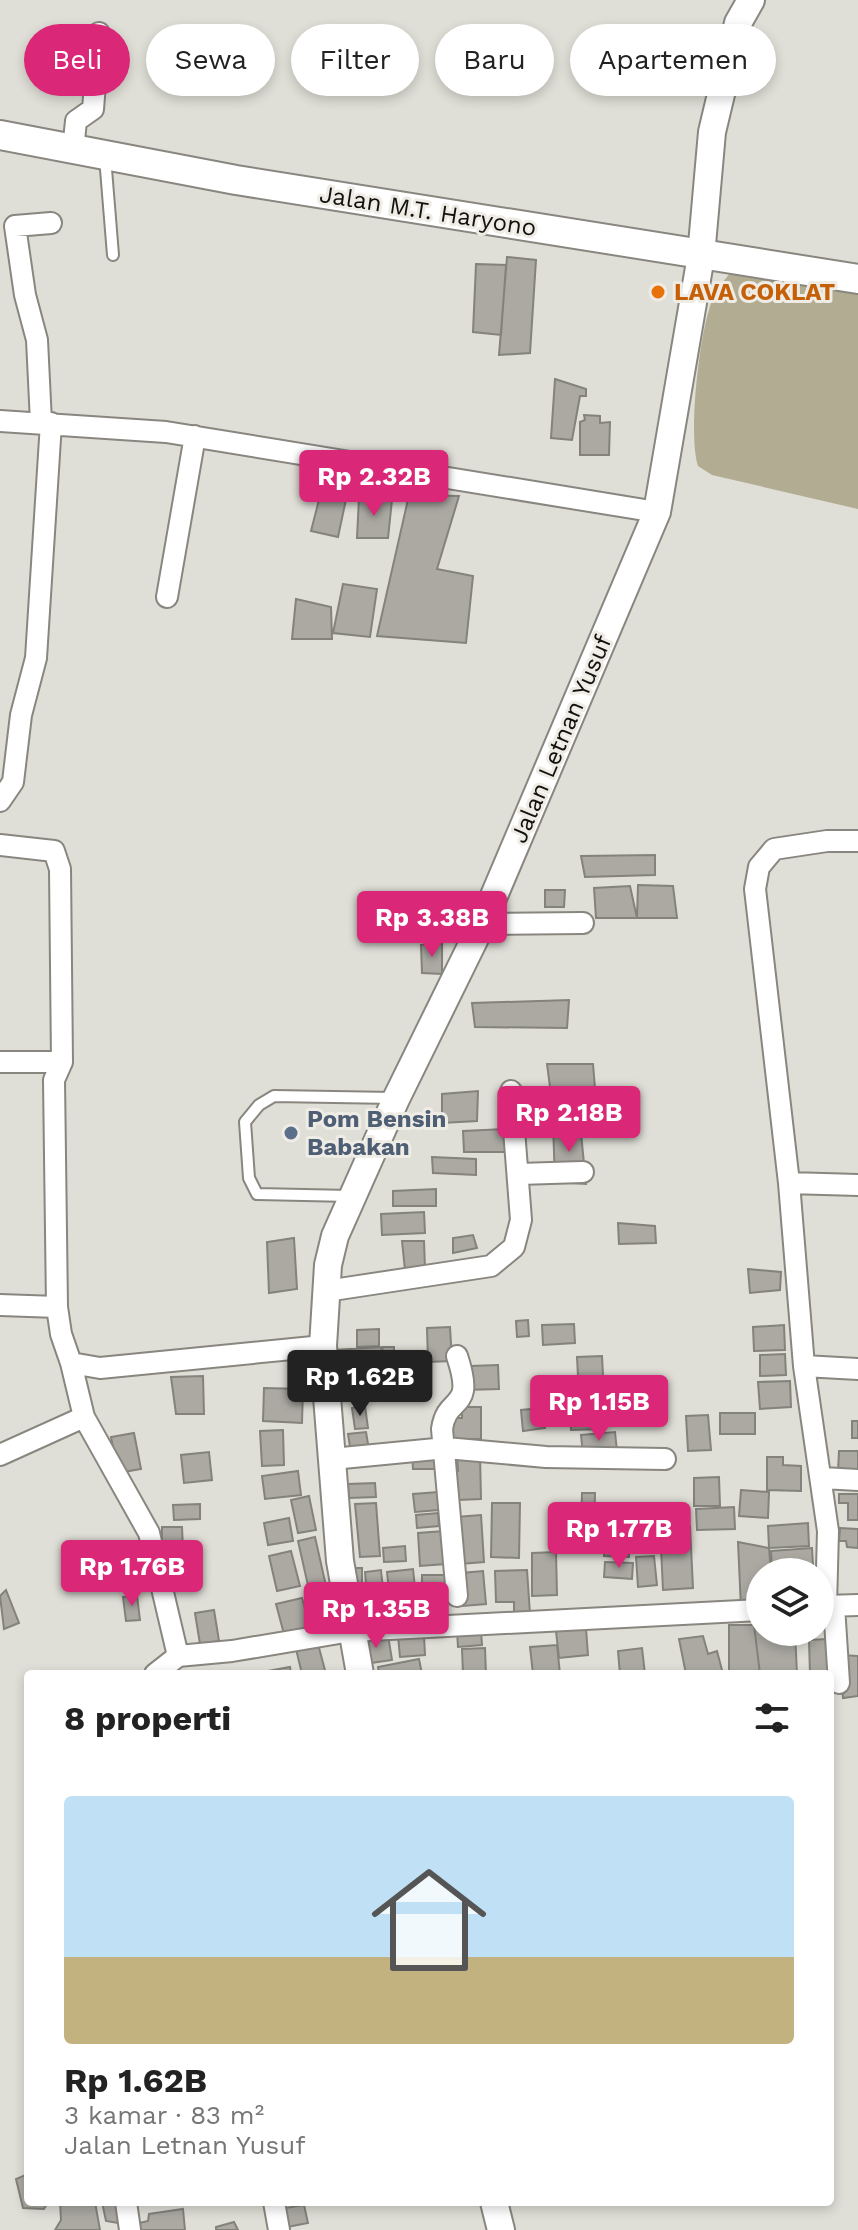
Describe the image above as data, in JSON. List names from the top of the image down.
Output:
{
  "streets": {
    "main road": ["Jalan M.T. Haryono"],
    "street": ["Jalan Letnan Yusuf"]
  },
  "crossings": [
    ["Jalan M.T. Haryono", "Jalan Letnan Yusuf"]
  ],
  "places": ["LAVA COKLAT", "Pom Bensin Babakan"],
  "page": {
    "chip": [
      "Beli",
      "Sewa",
      "Filter",
      "Baru",
      "Apartemen"
    ],
    "price": [
      "Rp 2.32B",
      "Rp 3.38B",
      "Rp 2.18B",
      "Rp 1.62B",
      "Rp 1.15B",
      "Rp 1.77B",
      "Rp 1.76B",
      "Rp 1.35B"
    ],
    "heading": "8 properti",
    "list": [
      {
        "name": "Rp 1.62B",
        "note": "3 kamar · 83 m² · Jalan Letnan Yusuf"
      }
    ]
  }
}
